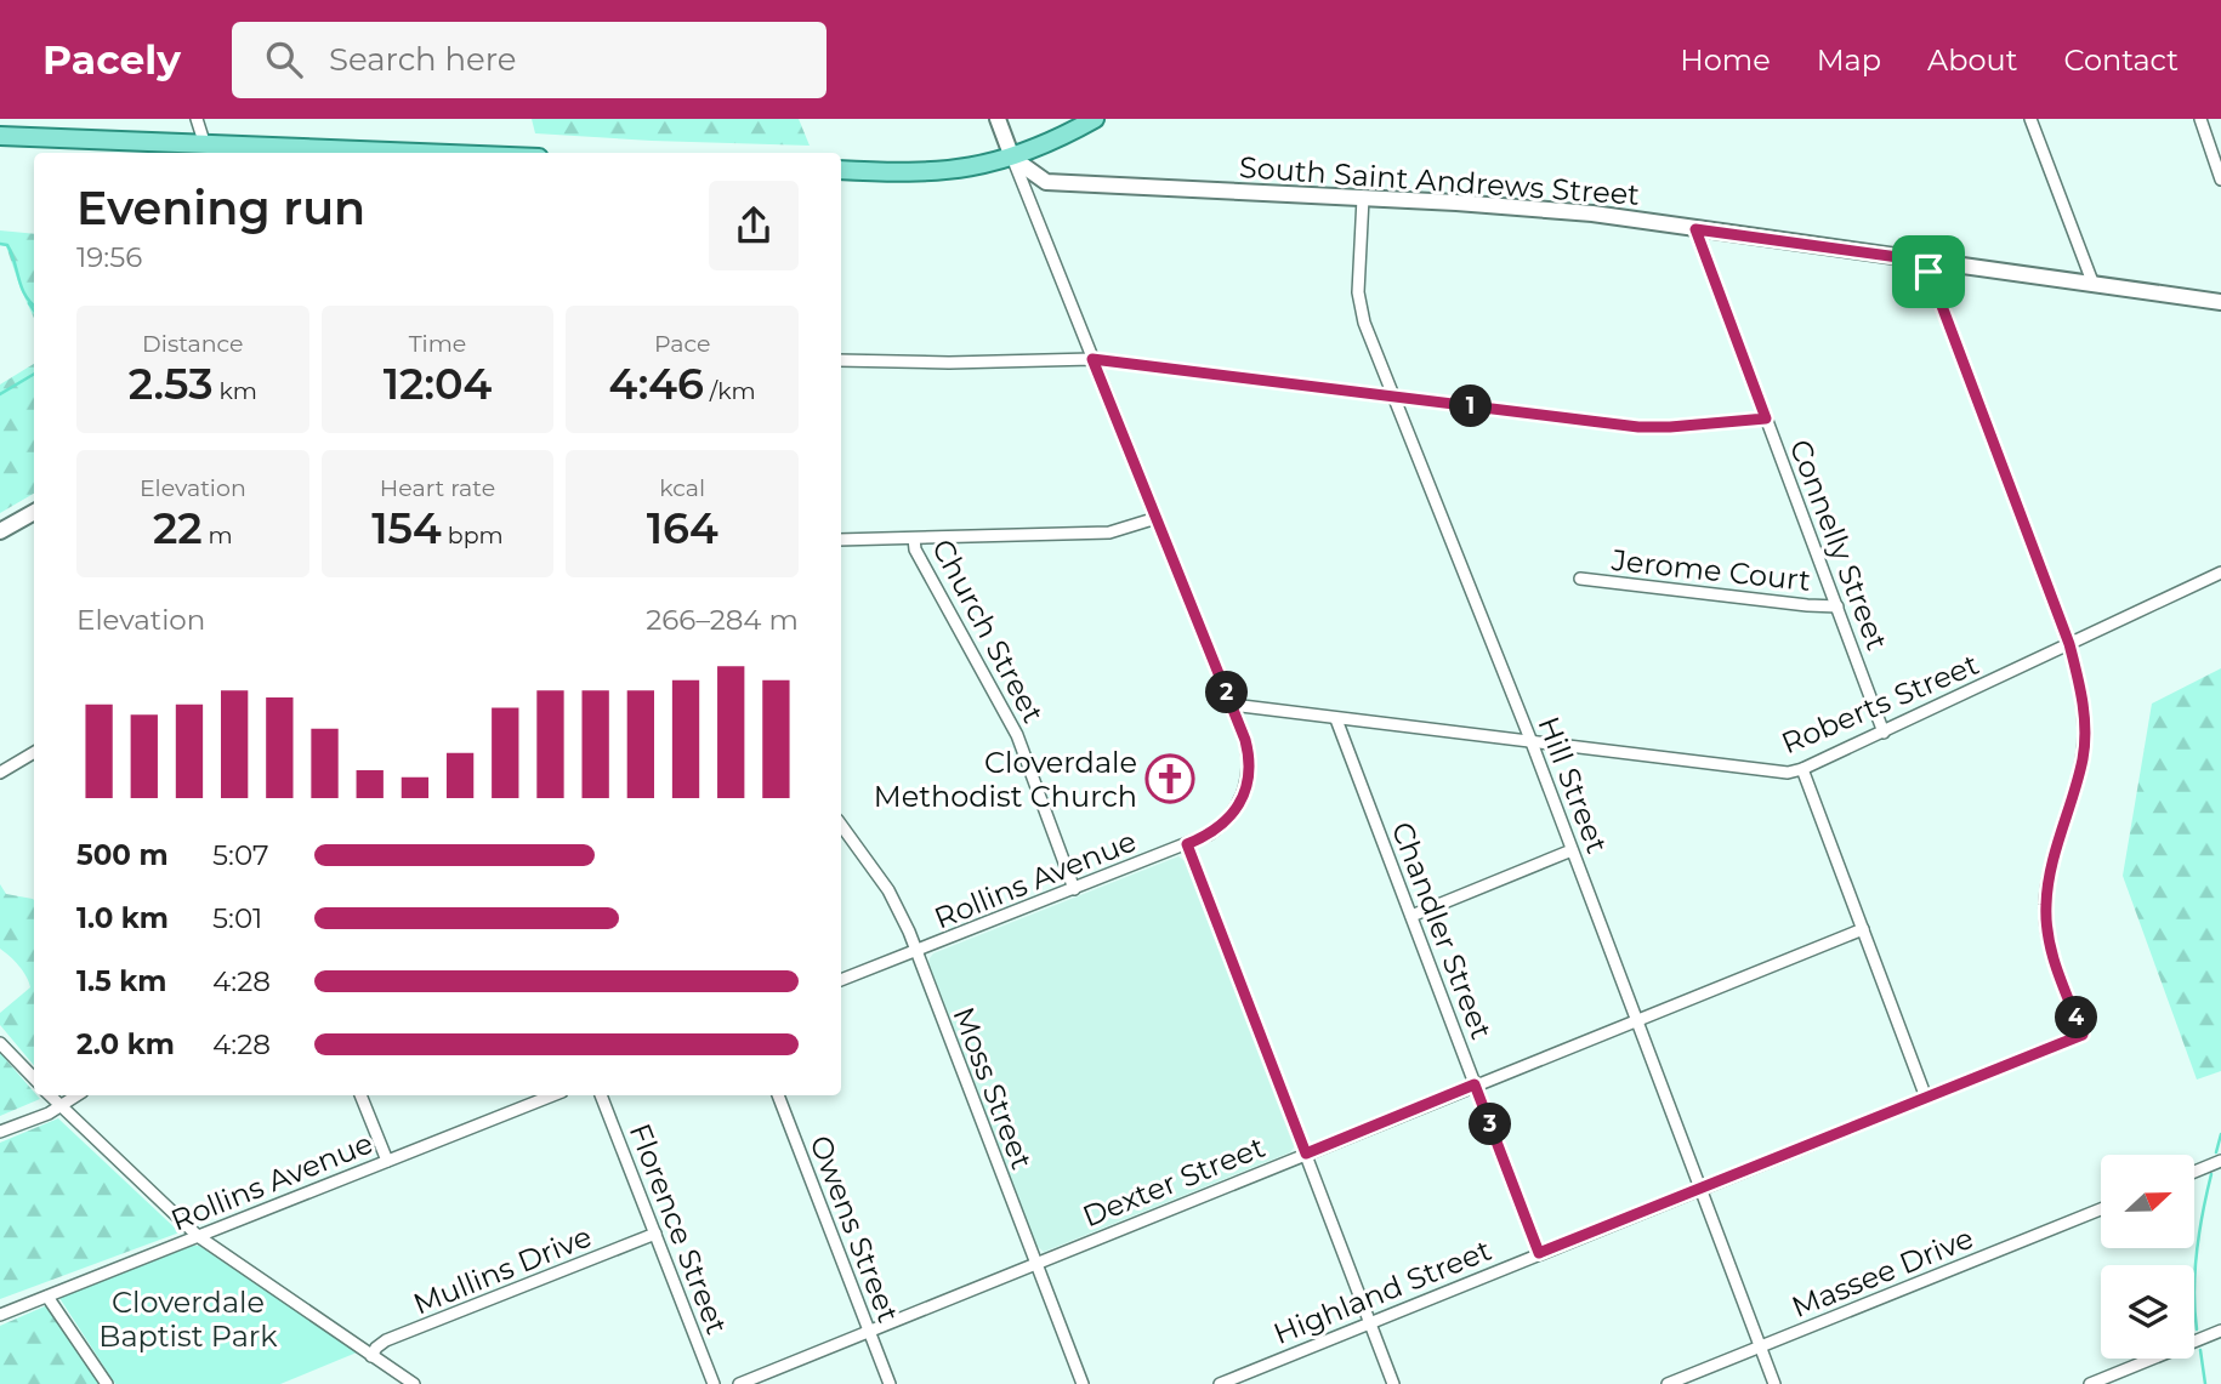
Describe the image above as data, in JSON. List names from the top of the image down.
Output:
{
  "streets": {
    "street": [
      "South Saint Andrews Street",
      "Connelly Street",
      "Jerome Court",
      "Church Street",
      "Roberts Street",
      "Hill Street",
      "Rollins Avenue",
      "Chandler Street",
      "Moss Street",
      "Dexter Street",
      "Florence Street",
      "Owens Street",
      "Mullins Drive",
      "Massee Drive",
      "Highland Street"
    ]
  },
  "crossings": [
    ["South Saint Andrews Street", "Connelly Street"],
    ["South Saint Andrews Street", "Hill Street"],
    ["South Saint Andrews Street", "Rollins Avenue"],
    ["Connelly Street", "Jerome Court"],
    ["Connelly Street", "Roberts Street"],
    ["Church Street", "Rollins Avenue"],
    ["Roberts Street", "Hill Street"],
    ["Roberts Street", "Rollins Avenue"],
    ["Roberts Street", "Chandler Street"],
    ["Roberts Street", "Highland Street"],
    ["Hill Street", "Dexter Street"],
    ["Hill Street", "Massee Drive"],
    ["Hill Street", "Highland Street"],
    ["Rollins Avenue", "Moss Street"],
    ["Chandler Street", "Dexter Street"],
    ["Chandler Street", "Highland Street"],
    ["Moss Street", "Dexter Street"],
    ["Dexter Street", "Owens Street"],
    ["Florence Street", "Mullins Drive"]
  ],
  "parks": ["Cloverdale Baptist Park"],
  "places": {
    "church": ["Cloverdale Methodist Church"]
  },
  "north": "right",
  "page": {
    "header": "Pacely",
    "search": "Search here",
    "nav": [
      "Home",
      "Map",
      "About",
      "Contact"
    ],
    "heading": ["Evening run", "19:56"],
    "stats": [
      ["Distance", "2.53 km"],
      ["Time", "12:04"],
      ["Pace", "4:46 /km"],
      ["Elevation", "22 m"],
      ["Heart rate", "154 bpm"],
      ["kcal", "164"]
    ],
    "pins": [
      "1",
      "2",
      "4",
      "3"
    ],
    "chart": ["Elevation", "266–284 m"],
    "list": [
      {
        "name": "500 m",
        "note": "5:07"
      },
      {
        "name": "1.0 km",
        "note": "5:01"
      },
      {
        "name": "1.5 km",
        "note": "4:28"
      },
      {
        "name": "2.0 km",
        "note": "4:28"
      }
    ]
  }
}
